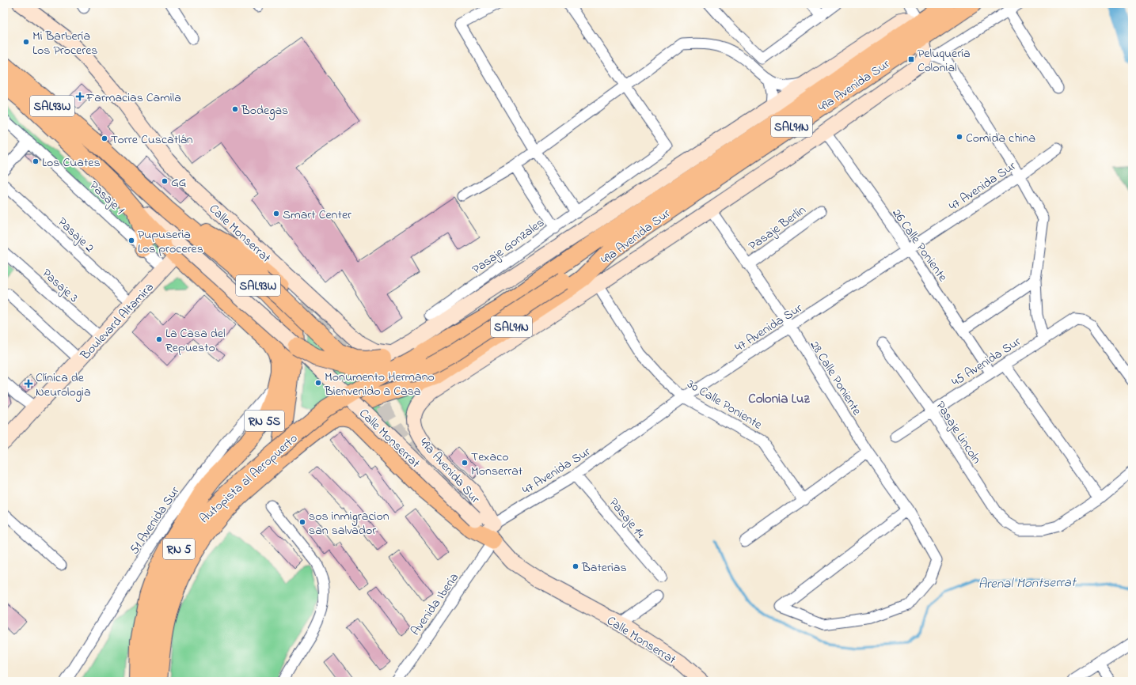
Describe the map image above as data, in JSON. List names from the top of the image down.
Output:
{
  "streets": {
    "highway": ["SAL93W", "RN 5S", "RN 5"],
    "main road": ["49a Avenida Sur", "SAL91N", "Autopista al Aeropuerto"],
    "street": [
      "47 Avenida Sur",
      "Pasaje 1",
      "Pasaje Berlín",
      "Calle Monserrat",
      "Pasaje 2",
      "26 Calle Poniente",
      "Pasaje Gonzales",
      "Pasaje 3",
      "Boulevard Altamira",
      "45 Avenida Sur",
      "28 Calle Poniente",
      "30 Calle Poniente",
      "Pasaje Lincoln",
      "Pasaje 14",
      "51 Avenida Sur",
      "Avenida Iberia"
    ]
  },
  "crossings": [
    ["49a Avenida Sur", "SAL93W"],
    ["49a Avenida Sur", "47 Avenida Sur"],
    ["49a Avenida Sur", "Calle Monserrat"],
    ["49a Avenida Sur", "26 Calle Poniente"],
    ["49a Avenida Sur", "28 Calle Poniente"],
    ["49a Avenida Sur", "30 Calle Poniente"],
    ["49a Avenida Sur", "Autopista al Aeropuerto"],
    ["49a Avenida Sur", "RN 5"],
    ["SAL93W", "RN 5S"],
    ["SAL93W", "Autopista al Aeropuerto"],
    ["SAL93W", "RN 5"],
    ["47 Avenida Sur", "Calle Monserrat"],
    ["47 Avenida Sur", "26 Calle Poniente"],
    ["47 Avenida Sur", "28 Calle Poniente"],
    ["47 Avenida Sur", "30 Calle Poniente"],
    ["47 Avenida Sur", "Pasaje 14"],
    ["Pasaje 1", "Boulevard Altamira"],
    ["Pasaje Berlín", "28 Calle Poniente"],
    ["Calle Monserrat", "Boulevard Altamira"],
    ["Calle Monserrat", "RN 5S"],
    ["Calle Monserrat", "Avenida Iberia"],
    ["Pasaje 2", "Boulevard Altamira"],
    ["26 Calle Poniente", "45 Avenida Sur"],
    ["Pasaje 3", "Boulevard Altamira"],
    ["Boulevard Altamira", "RN 5S"],
    ["45 Avenida Sur", "Pasaje Lincoln"],
    ["RN 5S", "51 Avenida Sur"],
    ["Autopista al Aeropuerto", "RN 5"]
  ],
  "districts": ["Colonia Luz"],
  "water": ["Arenal Montserrat"],
  "places": {
    "other": [
      "Mi Barbería Los Proceres",
      "Bodegas",
      "Comida china",
      "Torre Cuscatlán",
      "Los Cuates",
      "GG",
      "Smart Center",
      "Pupuseria Los proceres",
      "La Casa del Repuesto",
      "Monumento Hermano Bienvenido a Casa",
      "Texaco Monserrat",
      "sos inmigracion san salvador",
      "Baterias"
    ],
    "transit": ["Peluquería Colonial"],
    "health": ["Farmacias Camila", "Clínica de Neurologia"]
  }
}
